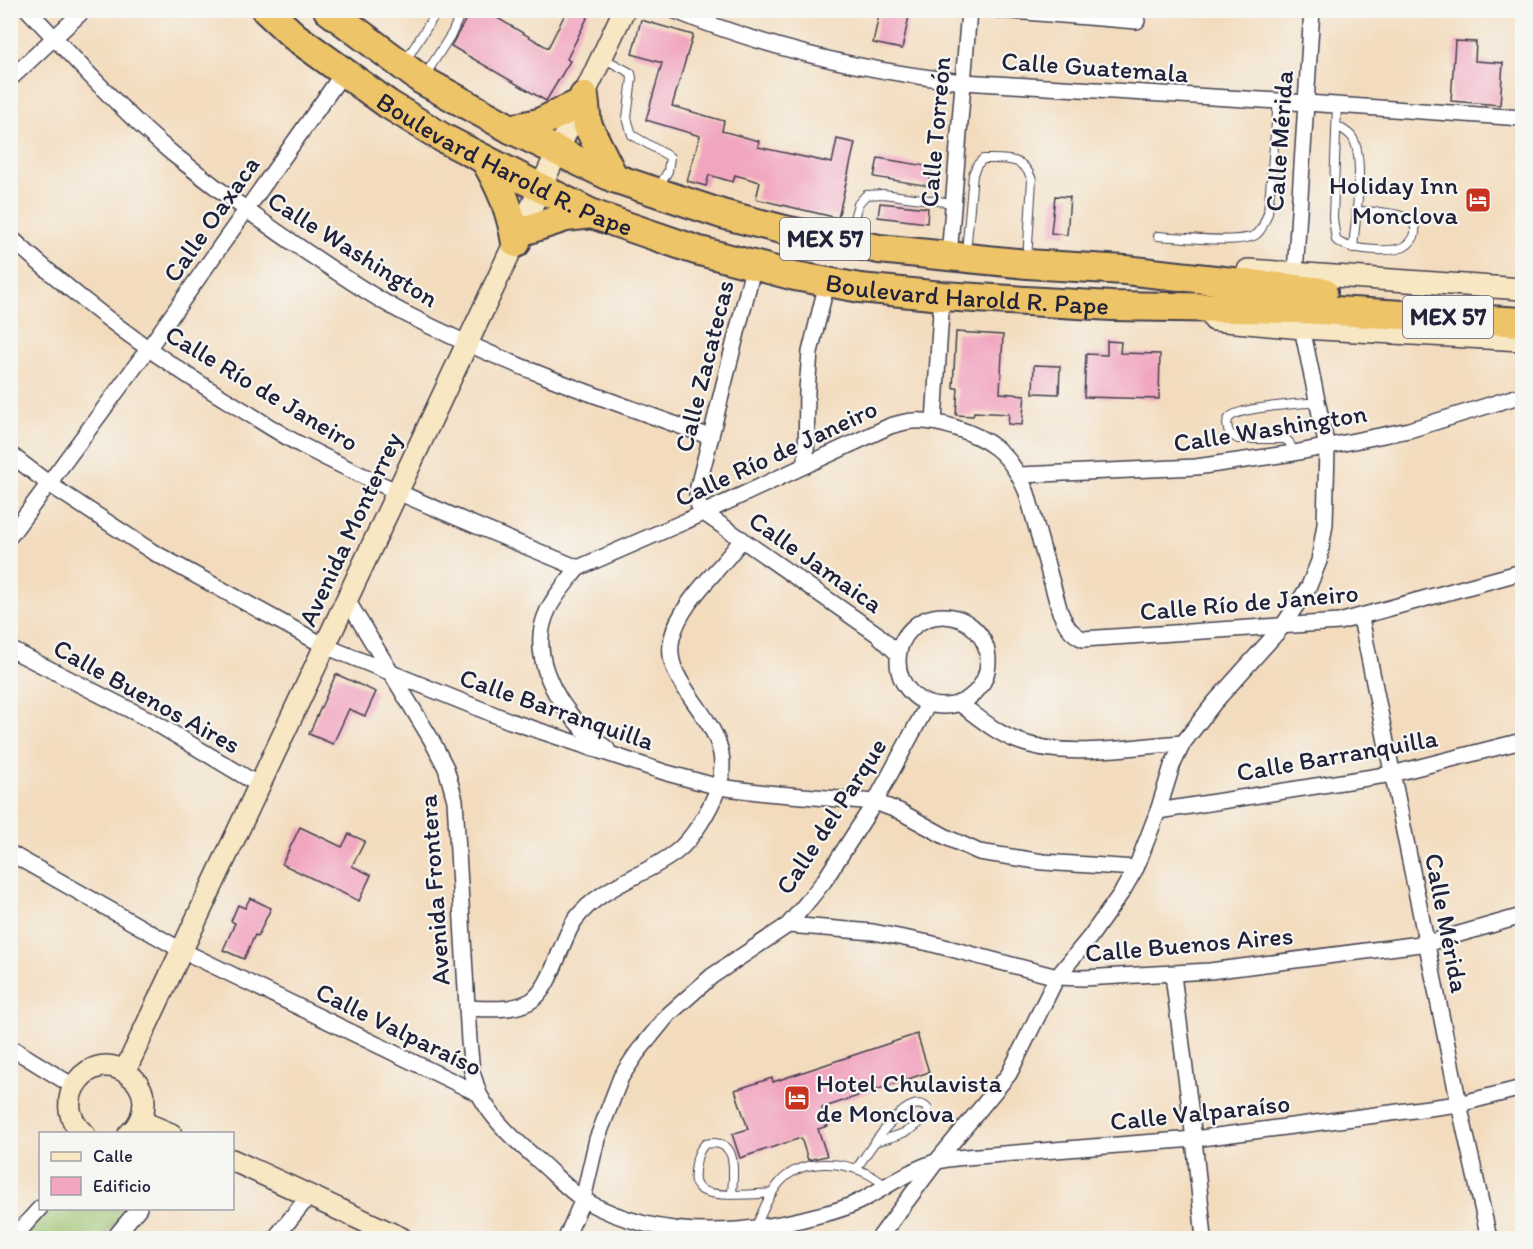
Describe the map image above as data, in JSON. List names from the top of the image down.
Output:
{
  "streets": {
    "highway": ["Boulevard Harold R. Pape", "MEX 57"],
    "street": [
      "Calle Guatemala",
      "Calle Torreón",
      "Calle Mérida",
      "Calle Oaxaca",
      "Calle Washington",
      "Calle Zacatecas",
      "Calle Río de Janeiro",
      "Avenida Monterrey",
      "Calle Jamaica",
      "Calle Buenos Aires",
      "Calle Barranquilla",
      "Calle del Parque",
      "Avenida Frontera",
      "Calle Valparaíso"
    ]
  },
  "crossings": [
    ["Calle Guatemala", "Calle Torreón"],
    ["Calle Guatemala", "Calle Mérida"],
    ["Calle Torreón", "Boulevard Harold R. Pape"],
    ["Calle Mérida", "Calle Río de Janeiro"],
    ["Calle Mérida", "Calle Buenos Aires"],
    ["Calle Mérida", "Calle Barranquilla"],
    ["Calle Mérida", "Calle Valparaíso"],
    ["Boulevard Harold R. Pape", "Calle Oaxaca"],
    ["Boulevard Harold R. Pape", "Calle Zacatecas"],
    ["Boulevard Harold R. Pape", "Avenida Monterrey"],
    ["Calle Oaxaca", "Calle Washington"],
    ["Calle Oaxaca", "Calle Río de Janeiro"],
    ["Calle Oaxaca", "Calle Barranquilla"],
    ["Calle Washington", "Calle Zacatecas"],
    ["Calle Washington", "Calle Río de Janeiro"],
    ["Calle Washington", "Avenida Monterrey"],
    ["Calle Zacatecas", "Calle Río de Janeiro"],
    ["Calle Zacatecas", "Calle Jamaica"],
    ["Calle Río de Janeiro", "Avenida Monterrey"],
    ["Calle Río de Janeiro", "Calle Jamaica"],
    ["Avenida Monterrey", "Calle Buenos Aires"],
    ["Avenida Monterrey", "Calle Barranquilla"],
    ["Avenida Monterrey", "Avenida Frontera"],
    ["Avenida Monterrey", "Calle Valparaíso"],
    ["Calle Jamaica", "Calle del Parque"],
    ["Calle Buenos Aires", "Calle del Parque"],
    ["Calle Barranquilla", "Calle del Parque"],
    ["Calle Barranquilla", "Avenida Frontera"],
    ["Calle del Parque", "Calle Valparaíso"],
    ["Avenida Frontera", "Calle Valparaíso"]
  ],
  "places": {
    "hotel": ["Holiday Inn Monclova", "Hotel Chulavista de Monclova"]
  },
  "legend": ["Calle", "Edificio"]
}
